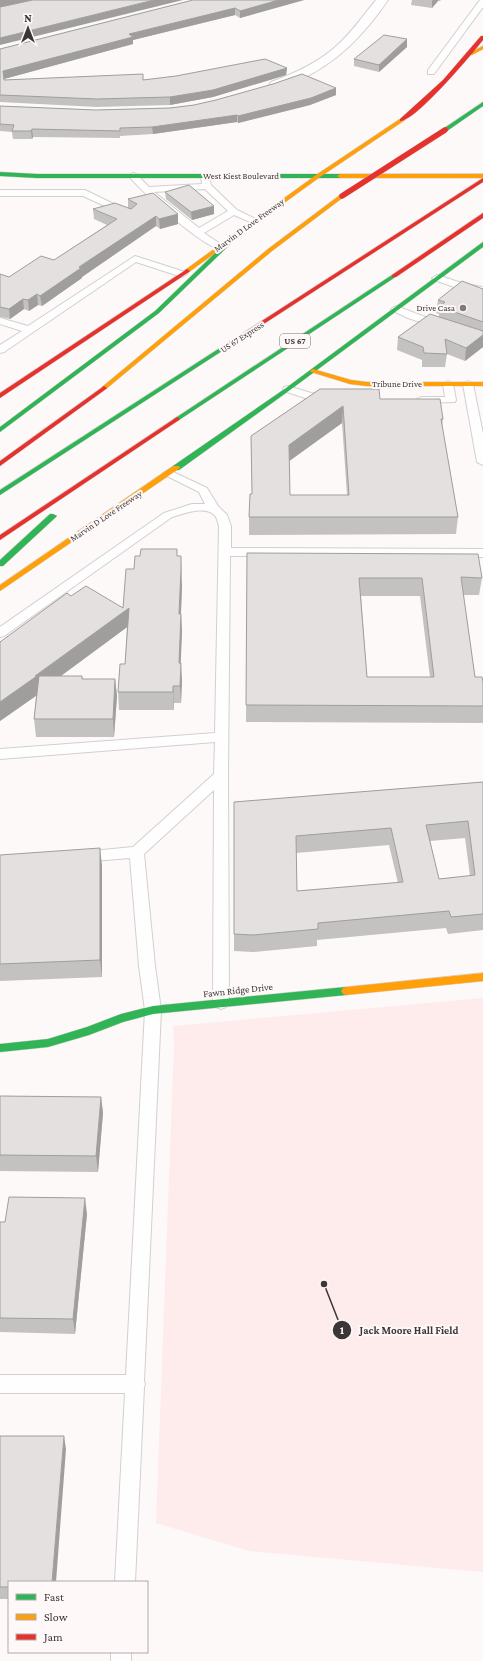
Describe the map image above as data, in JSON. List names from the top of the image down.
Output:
{
  "streets": {
    "main road": [
      "West Kiest Boulevard",
      "Marvin D Love Freeway",
      "US 67 Express",
      "US 67",
      "Tribune Drive",
      "Fawn Ridge Drive"
    ]
  },
  "crossings": [
    ["West Kiest Boulevard", "Marvin D Love Freeway"],
    ["Marvin D Love Freeway", "Tribune Drive"]
  ],
  "places": ["Drive Casa", "Jack Moore Hall Field"],
  "legend": ["Fast", "Slow", "Jam"],
  "north": "top"
}
